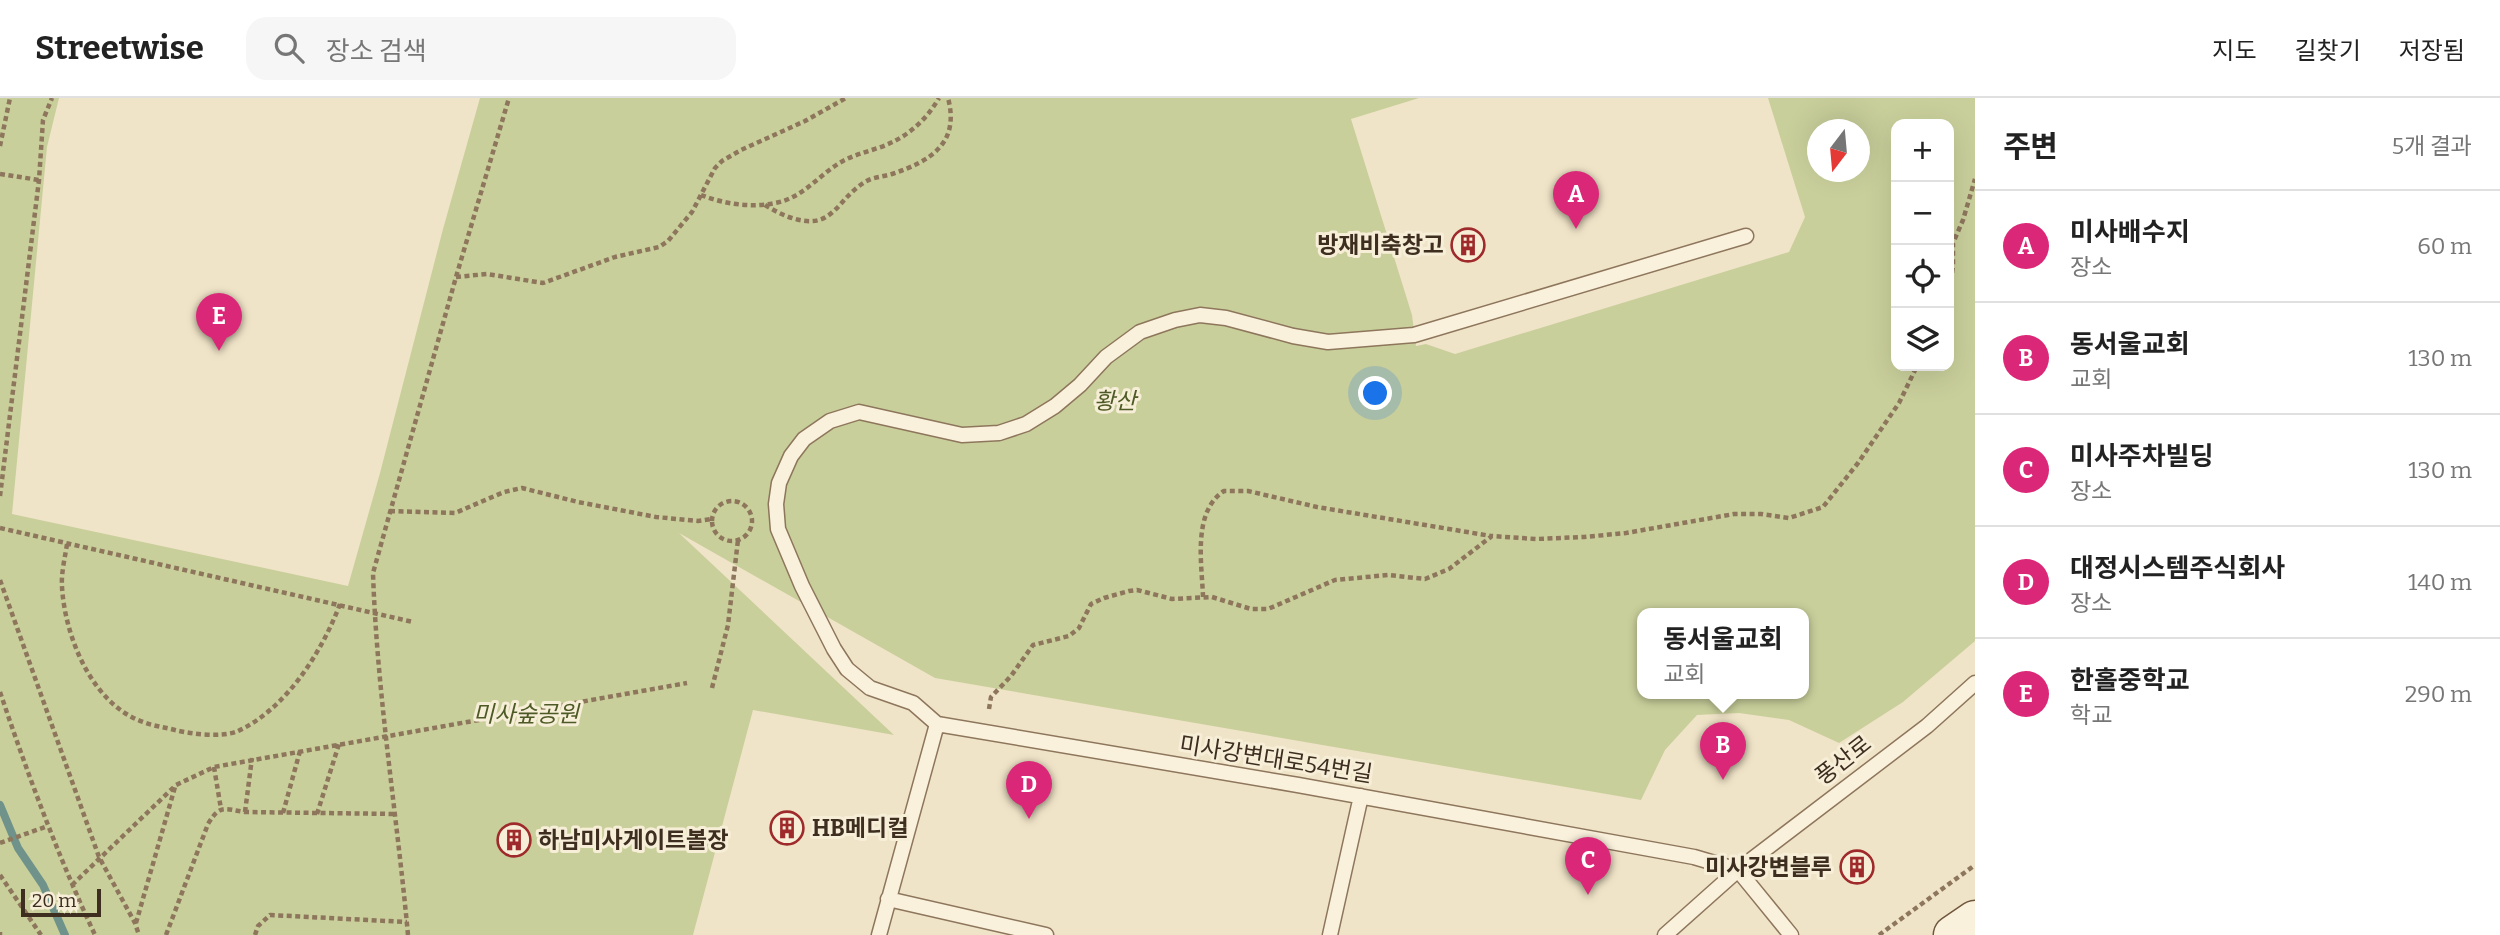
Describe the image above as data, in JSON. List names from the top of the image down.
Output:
{
  "streets": {
    "lane": ["미사강변대로54번길", "풍산로"]
  },
  "crossings": [
    ["미사강변대로54번길", "풍산로"]
  ],
  "parks": ["황산", "미사숲공원"],
  "places": {
    "building": [
      "방재비축창고",
      "HB메디컬",
      "하남미사게이트볼장",
      "미사강변블루"
    ]
  },
  "scale_bar": "20 m",
  "north": "bottom",
  "page": {
    "header": "Streetwise",
    "search": "장소 검색",
    "nav": ["지도", "길찾기", "저장됨"],
    "heading": ["주변", "5개 결과"],
    "map_buttons": ["+", "−"],
    "pins": [
      "A",
      "E",
      "B",
      "D",
      "C"
    ],
    "list": [
      {
        "mark": "A",
        "name": "미사배수지",
        "note": "장소",
        "value": "60 m"
      },
      {
        "mark": "B",
        "name": "동서울교회",
        "note": "교회",
        "value": "130 m"
      },
      {
        "mark": "C",
        "name": "미사주차빌딩",
        "note": "장소",
        "value": "130 m"
      },
      {
        "mark": "D",
        "name": "대정시스템주식회사",
        "note": "장소",
        "value": "140 m"
      },
      {
        "mark": "E",
        "name": "한홀중학교",
        "note": "학교",
        "value": "290 m"
      }
    ],
    "popup": ["동서울교회", "교회"],
    "scale": "20 m"
  }
}
